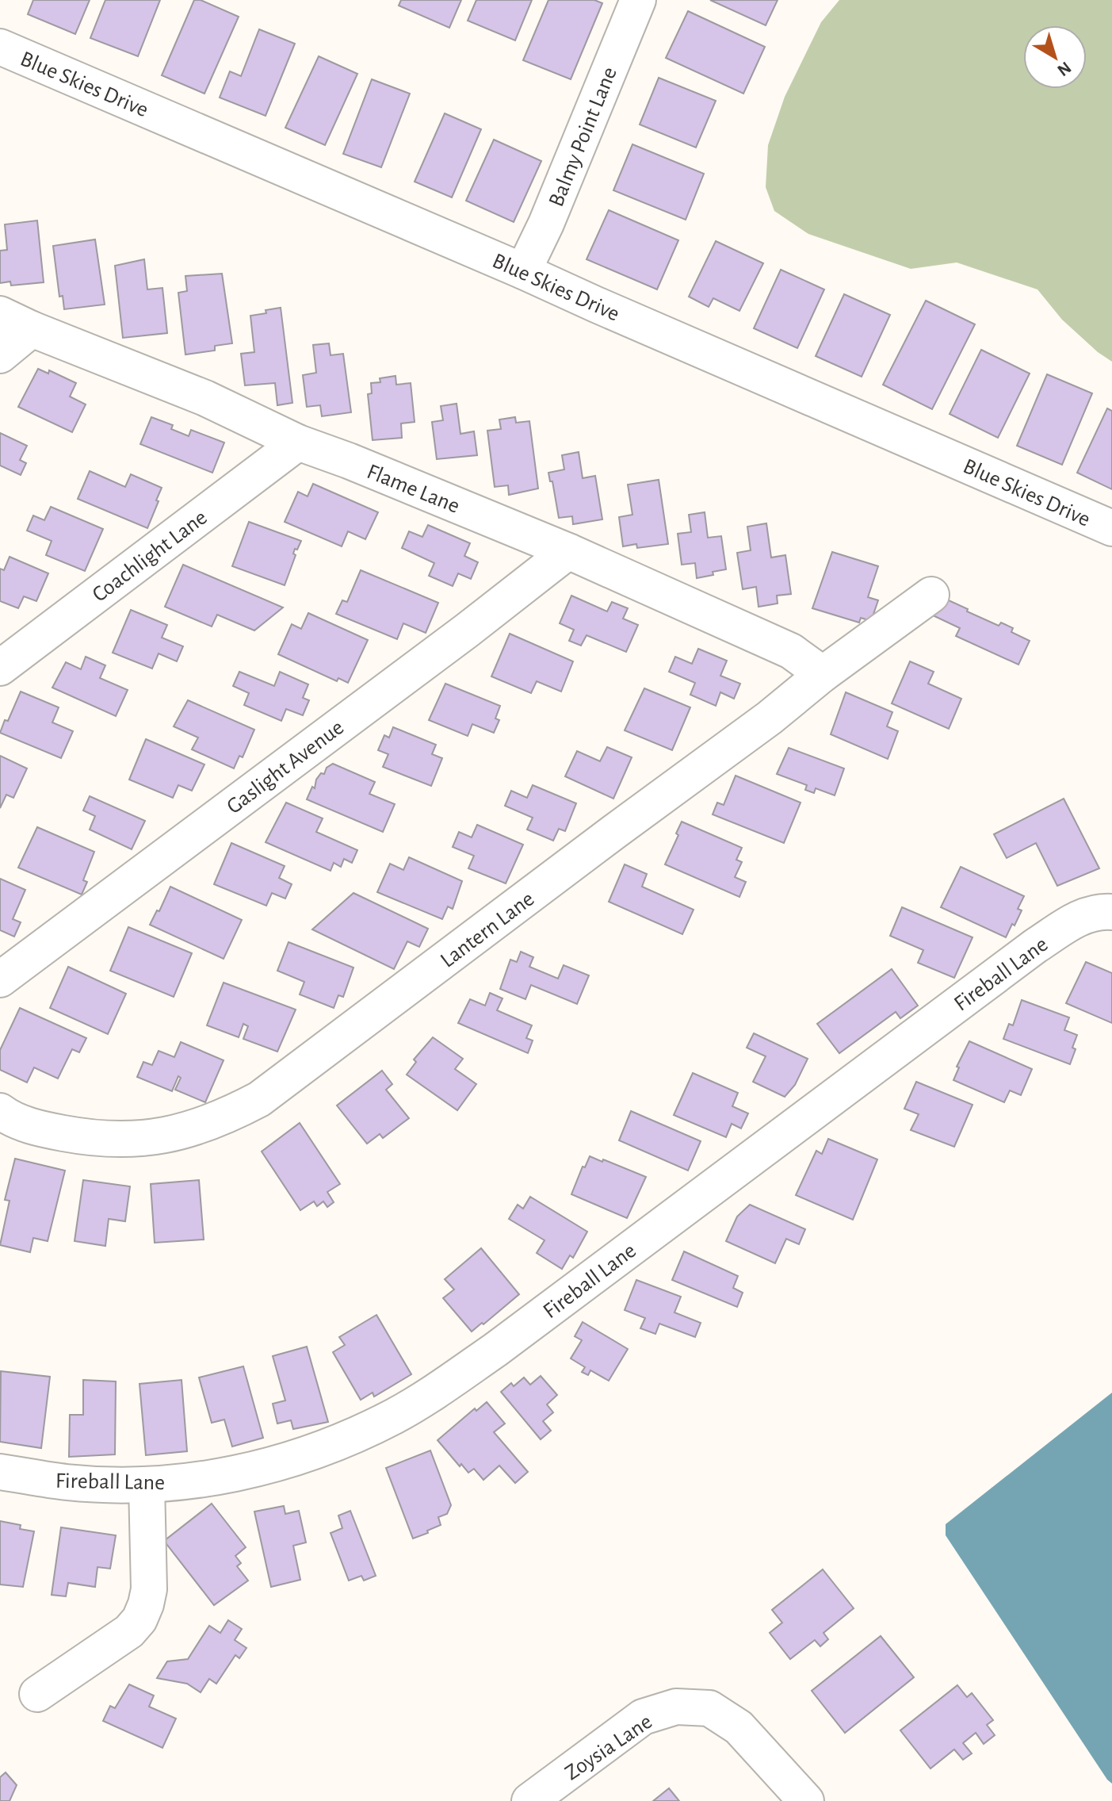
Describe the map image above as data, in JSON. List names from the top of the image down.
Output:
{
  "streets": {
    "street": [
      "Blue Skies Drive",
      "Balmy Point Lane",
      "Flame Lane",
      "Coachlight Lane",
      "Gaslight Avenue",
      "Lantern Lane",
      "Fireball Lane",
      "Zoysia Lane"
    ]
  },
  "crossings": [
    ["Blue Skies Drive", "Balmy Point Lane"],
    ["Flame Lane", "Coachlight Lane"],
    ["Flame Lane", "Gaslight Avenue"],
    ["Flame Lane", "Lantern Lane"]
  ],
  "north": "bottom right"
}
